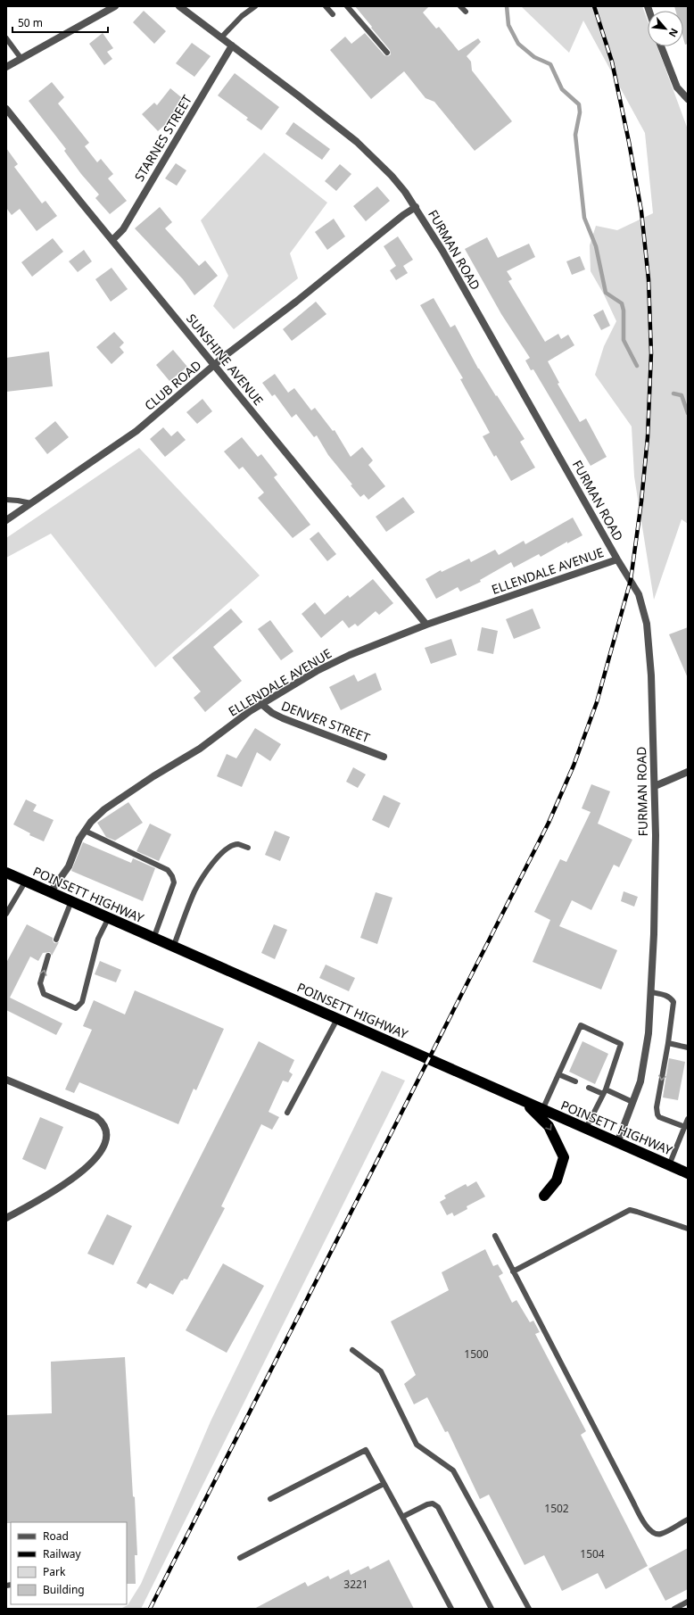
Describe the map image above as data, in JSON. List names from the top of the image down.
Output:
{
  "streets": {
    "highway": ["POINSETT HIGHWAY"],
    "street": [
      "STARNES STREET",
      "FURMAN ROAD",
      "SUNSHINE AVENUE",
      "CLUB ROAD",
      "ELLENDALE AVENUE",
      "DENVER STREET"
    ]
  },
  "crossings": [
    ["STARNES STREET", "FURMAN ROAD"],
    ["STARNES STREET", "SUNSHINE AVENUE"],
    ["FURMAN ROAD", "CLUB ROAD"],
    ["FURMAN ROAD", "ELLENDALE AVENUE"],
    ["FURMAN ROAD", "POINSETT HIGHWAY"],
    ["SUNSHINE AVENUE", "CLUB ROAD"],
    ["SUNSHINE AVENUE", "ELLENDALE AVENUE"],
    ["ELLENDALE AVENUE", "DENVER STREET"],
    ["ELLENDALE AVENUE", "POINSETT HIGHWAY"]
  ],
  "house_numbers": [
    "1500",
    "1502",
    "1504",
    "3221"
  ],
  "legend": [
    "Road",
    "Railway",
    "Park",
    "Building"
  ],
  "scale_bar": "50 m",
  "north": "bottom right"
}
